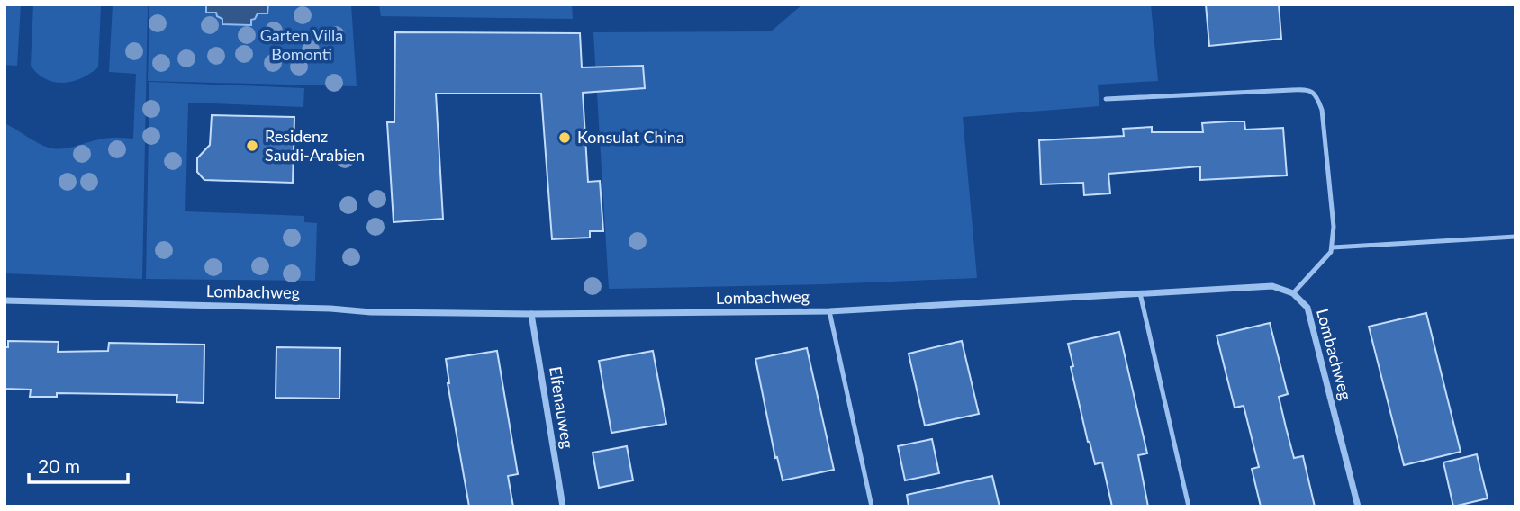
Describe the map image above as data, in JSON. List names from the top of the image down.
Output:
{
  "streets": {
    "street": ["Lombachweg", "Elfenauweg"]
  },
  "crossings": [
    ["Lombachweg", "Elfenauweg"]
  ],
  "parks": ["Garten Villa Bomonti"],
  "places": ["Konsulat China", "Residenz Saudi-Arabien"],
  "scale_bar": "20 m"
}
